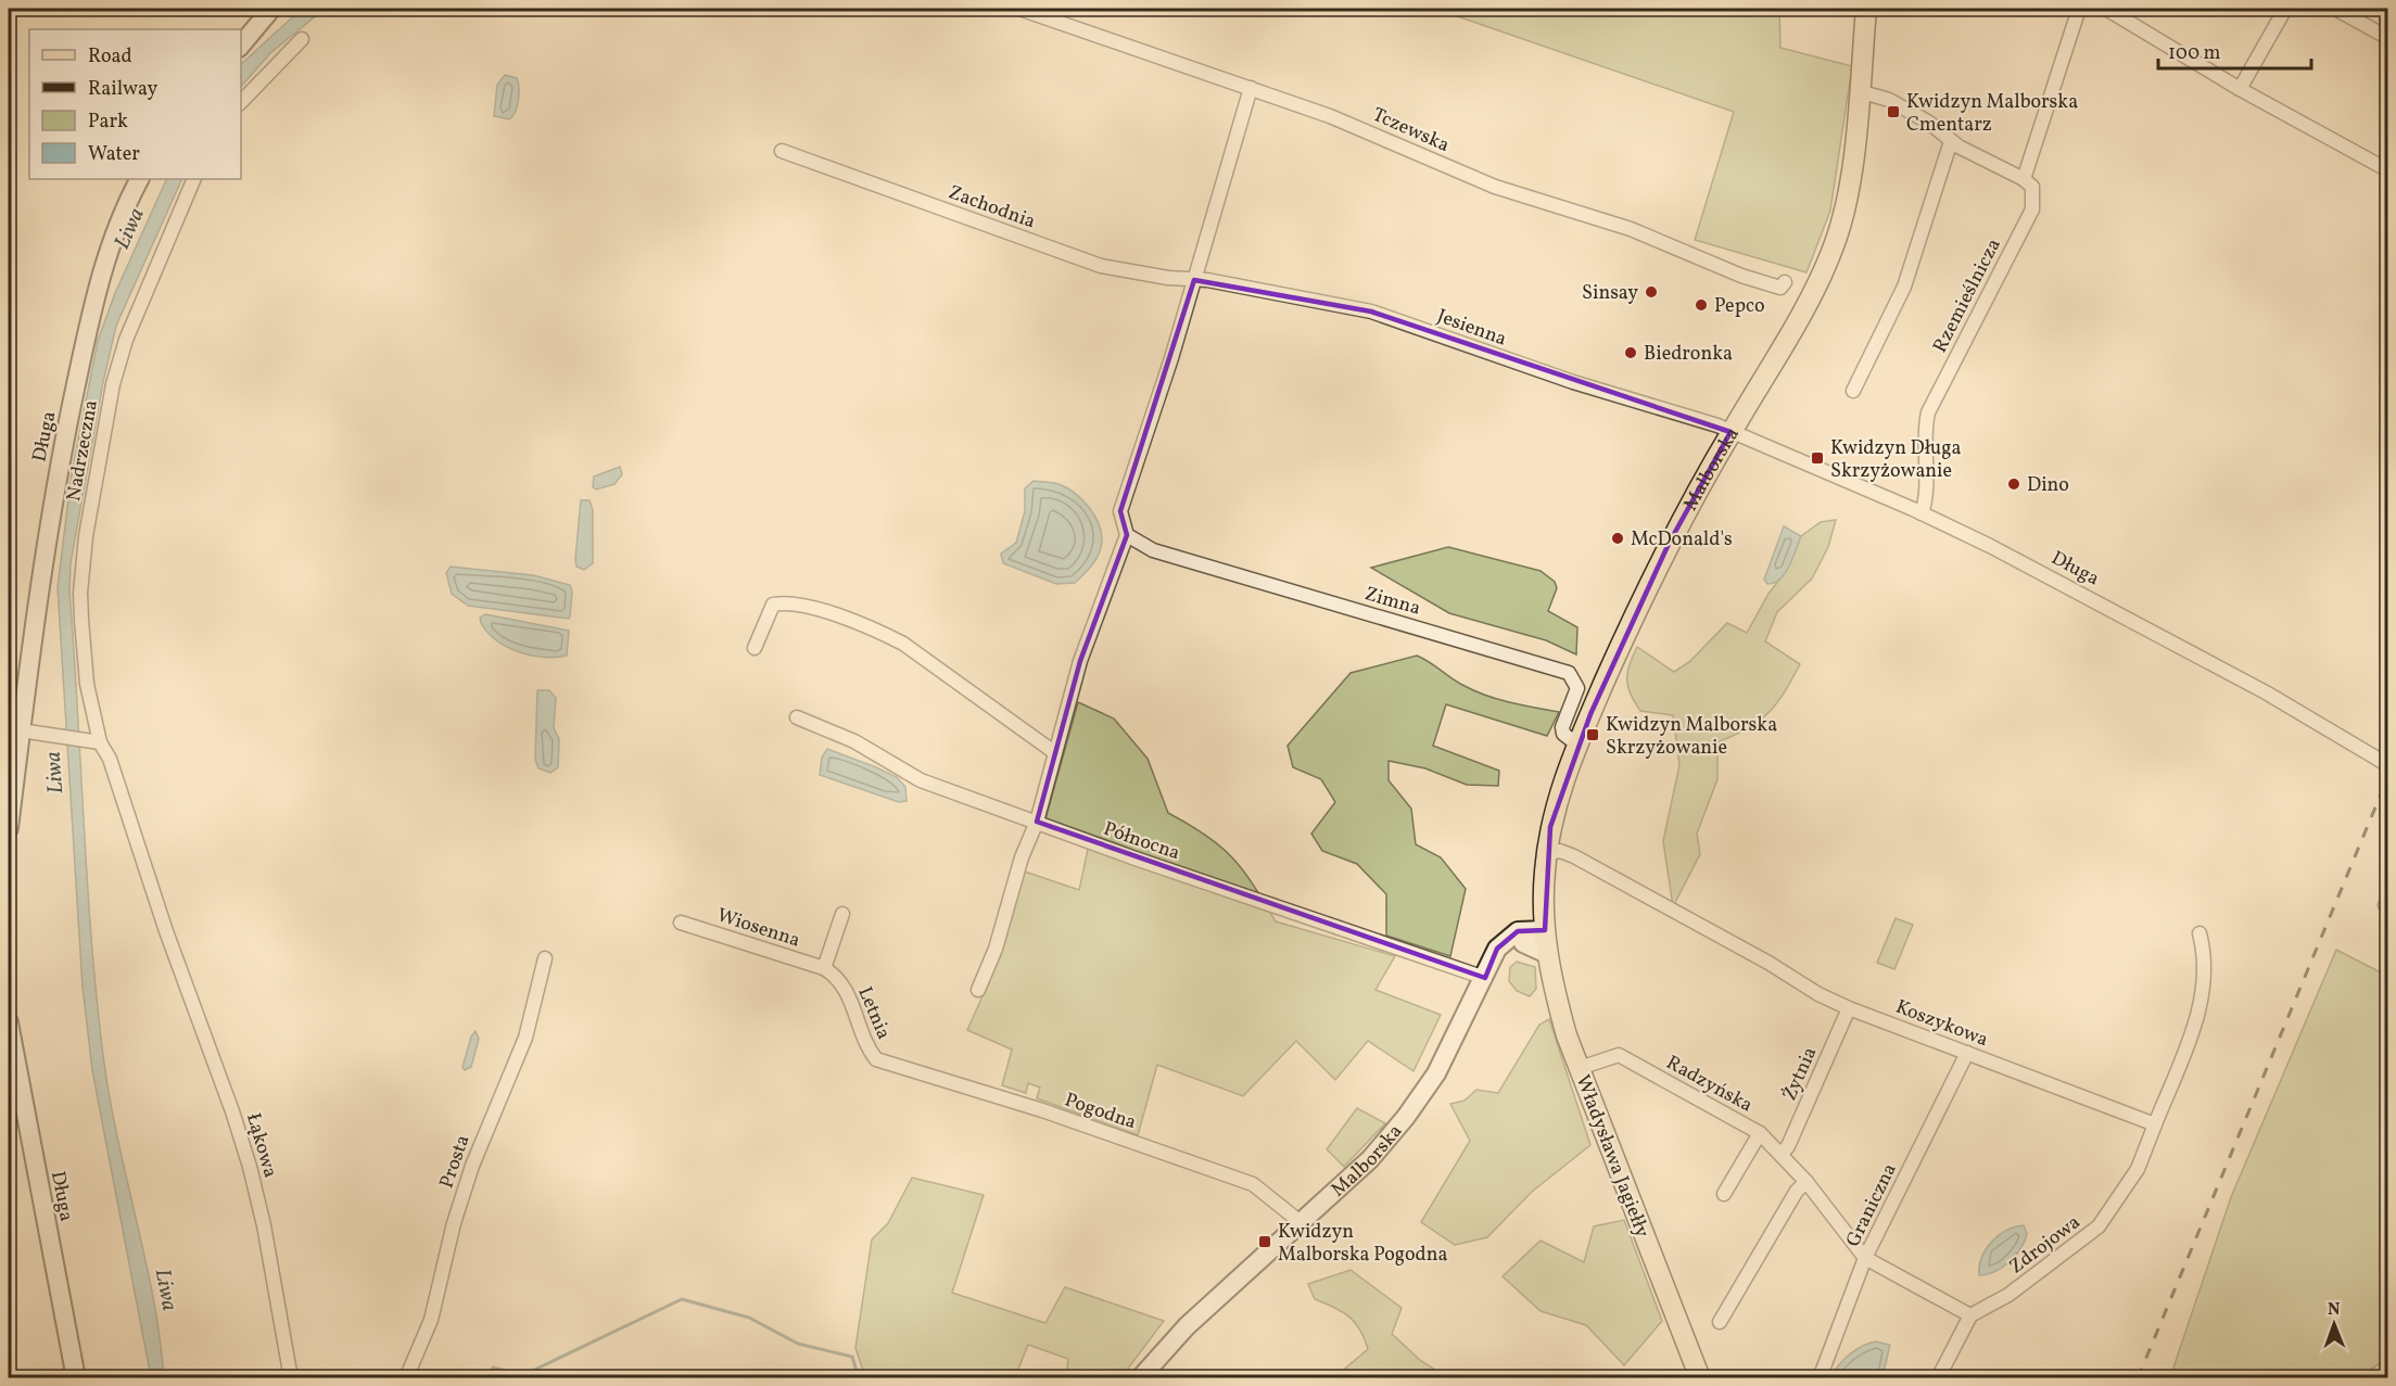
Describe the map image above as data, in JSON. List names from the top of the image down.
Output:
{
  "streets": {
    "main road": ["Malborska", "Władysława Jagiełły"],
    "street": [
      "Tczewska",
      "Zachodnia",
      "Rzemieślnicza",
      "Jesienna",
      "Długa",
      "Nadrzeczna",
      "Zimna",
      "Północna",
      "Wiosenna",
      "Letnia",
      "Koszykowa",
      "Żytnia",
      "Radzyńska",
      "Pogodna",
      "Łąkowa",
      "Prosta",
      "Graniczna",
      "Zdrojowa"
    ]
  },
  "crossings": [
    ["Zachodnia", "Jesienna"],
    ["Rzemieślnicza", "Długa"],
    ["Jesienna", "Długa"],
    ["Jesienna", "Malborska"],
    ["Długa", "Malborska"],
    ["Nadrzeczna", "Łąkowa"],
    ["Malborska", "Zimna"],
    ["Malborska", "Północna"],
    ["Malborska", "Koszykowa"],
    ["Malborska", "Pogodna"],
    ["Malborska", "Władysława Jagiełły"],
    ["Wiosenna", "Letnia"],
    ["Letnia", "Pogodna"],
    ["Koszykowa", "Żytnia"],
    ["Koszykowa", "Graniczna"],
    ["Koszykowa", "Zdrojowa"],
    ["Żytnia", "Radzyńska"],
    ["Radzyńska", "Władysława Jagiełły"],
    ["Radzyńska", "Graniczna"],
    ["Radzyńska", "Zdrojowa"]
  ],
  "water": ["Liwa"],
  "places": {
    "transit": [
      "Kwidzyn Malborska Cmentarz",
      "Kwidzyn Długa Skrzyżowanie",
      "Kwidzyn Malborska Skrzyżowanie",
      "Kwidzyn Malborska Pogodna"
    ],
    "other": [
      "Sinsay",
      "Pepco",
      "Biedronka",
      "Dino",
      "McDonald's"
    ]
  },
  "legend": [
    "Road",
    "Railway",
    "Park",
    "Water"
  ],
  "scale_bar": "100 m",
  "north": "top"
}
